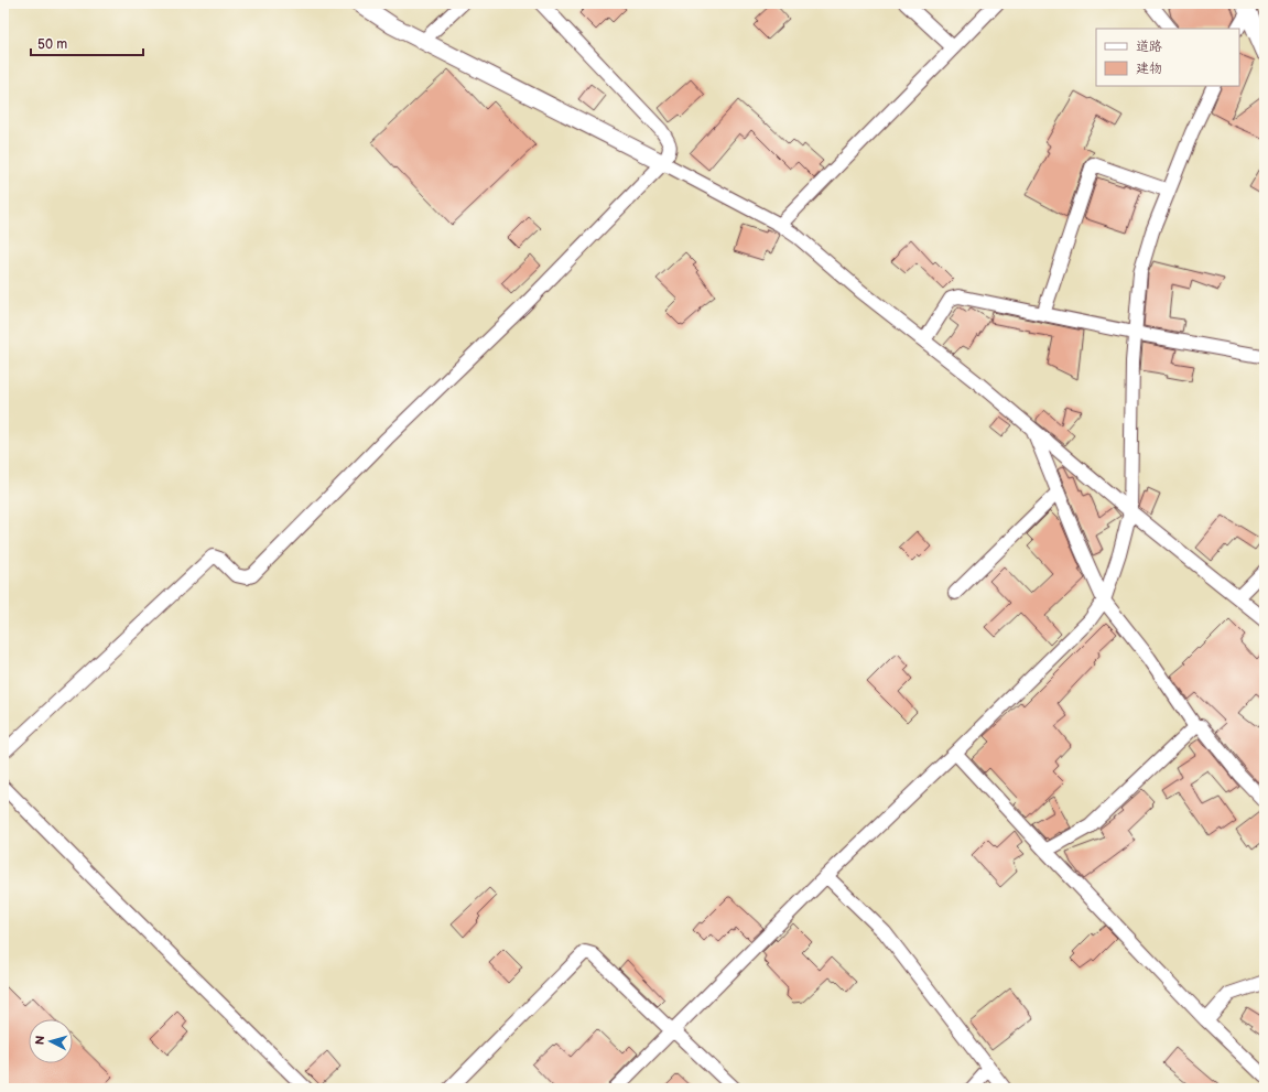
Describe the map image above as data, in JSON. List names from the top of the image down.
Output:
{
  "legend": ["道路", "建物"],
  "scale_bar": "50 m",
  "north": "left"
}
